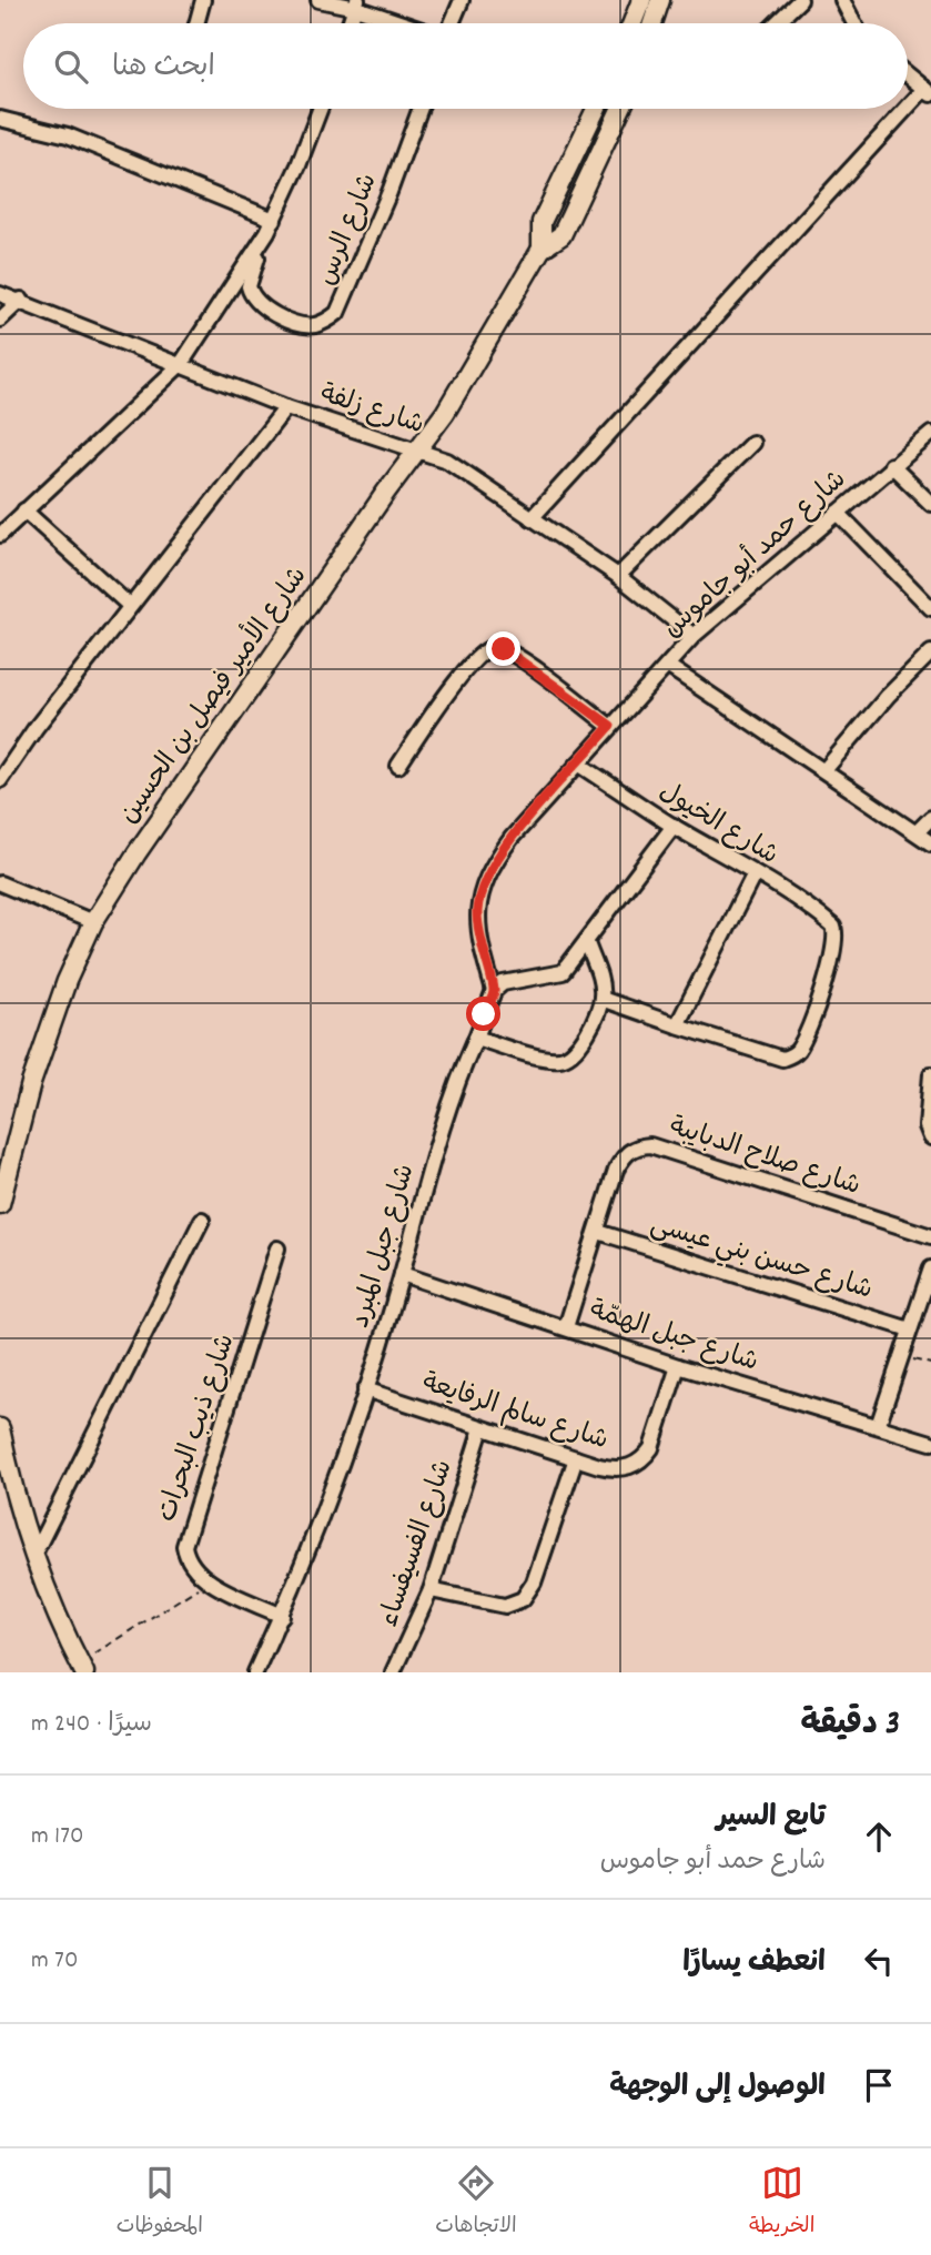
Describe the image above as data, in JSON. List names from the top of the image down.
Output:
{
  "streets": {
    "street": [
      "شارع الرس",
      "شارع زلفة",
      "شارع حمد أبو جاموس",
      "شارع الأمير فيصل بن الحسين",
      "شارع الخيول",
      "شارع صلاح الدبايبة",
      "شارع جبل المبرد",
      "شارع حسن بني عيسى",
      "شارع جبل الهمّة",
      "شارع سالم الرفايعة",
      "شارع ذيب البحرات",
      "شارع الفسيفساء"
    ]
  },
  "crossings": [
    ["شارع زلفة", "شارع حمد أبو جاموس"],
    ["شارع زلفة", "شارع الأمير فيصل بن الحسين"],
    ["شارع حمد أبو جاموس", "شارع الخيول"],
    ["شارع حمد أبو جاموس", "شارع جبل المبرد"],
    ["شارع صلاح الدبايبة", "شارع حسن بني عيسى"],
    ["شارع صلاح الدبايبة", "شارع جبل الهمّة"],
    ["شارع جبل المبرد", "شارع جبل الهمّة"],
    ["شارع جبل المبرد", "شارع سالم الرفايعة"],
    ["شارع جبل الهمّة", "شارع سالم الرفايعة"],
    ["شارع سالم الرفايعة", "شارع الفسيفساء"]
  ],
  "page": {
    "search": "ابحث هنا",
    "heading": ["3 دقيقة", "سيرًا · 240 m"],
    "list": [
      ["تابع السير", "شارع حمد أبو جاموس", "170 m"],
      ["انعطف يسارًا", "70 m"],
      "الوصول إلى الوجهة"
    ],
    "nav": ["الخريطة", "الاتجاهات", "المحفوظات"]
  }
}
